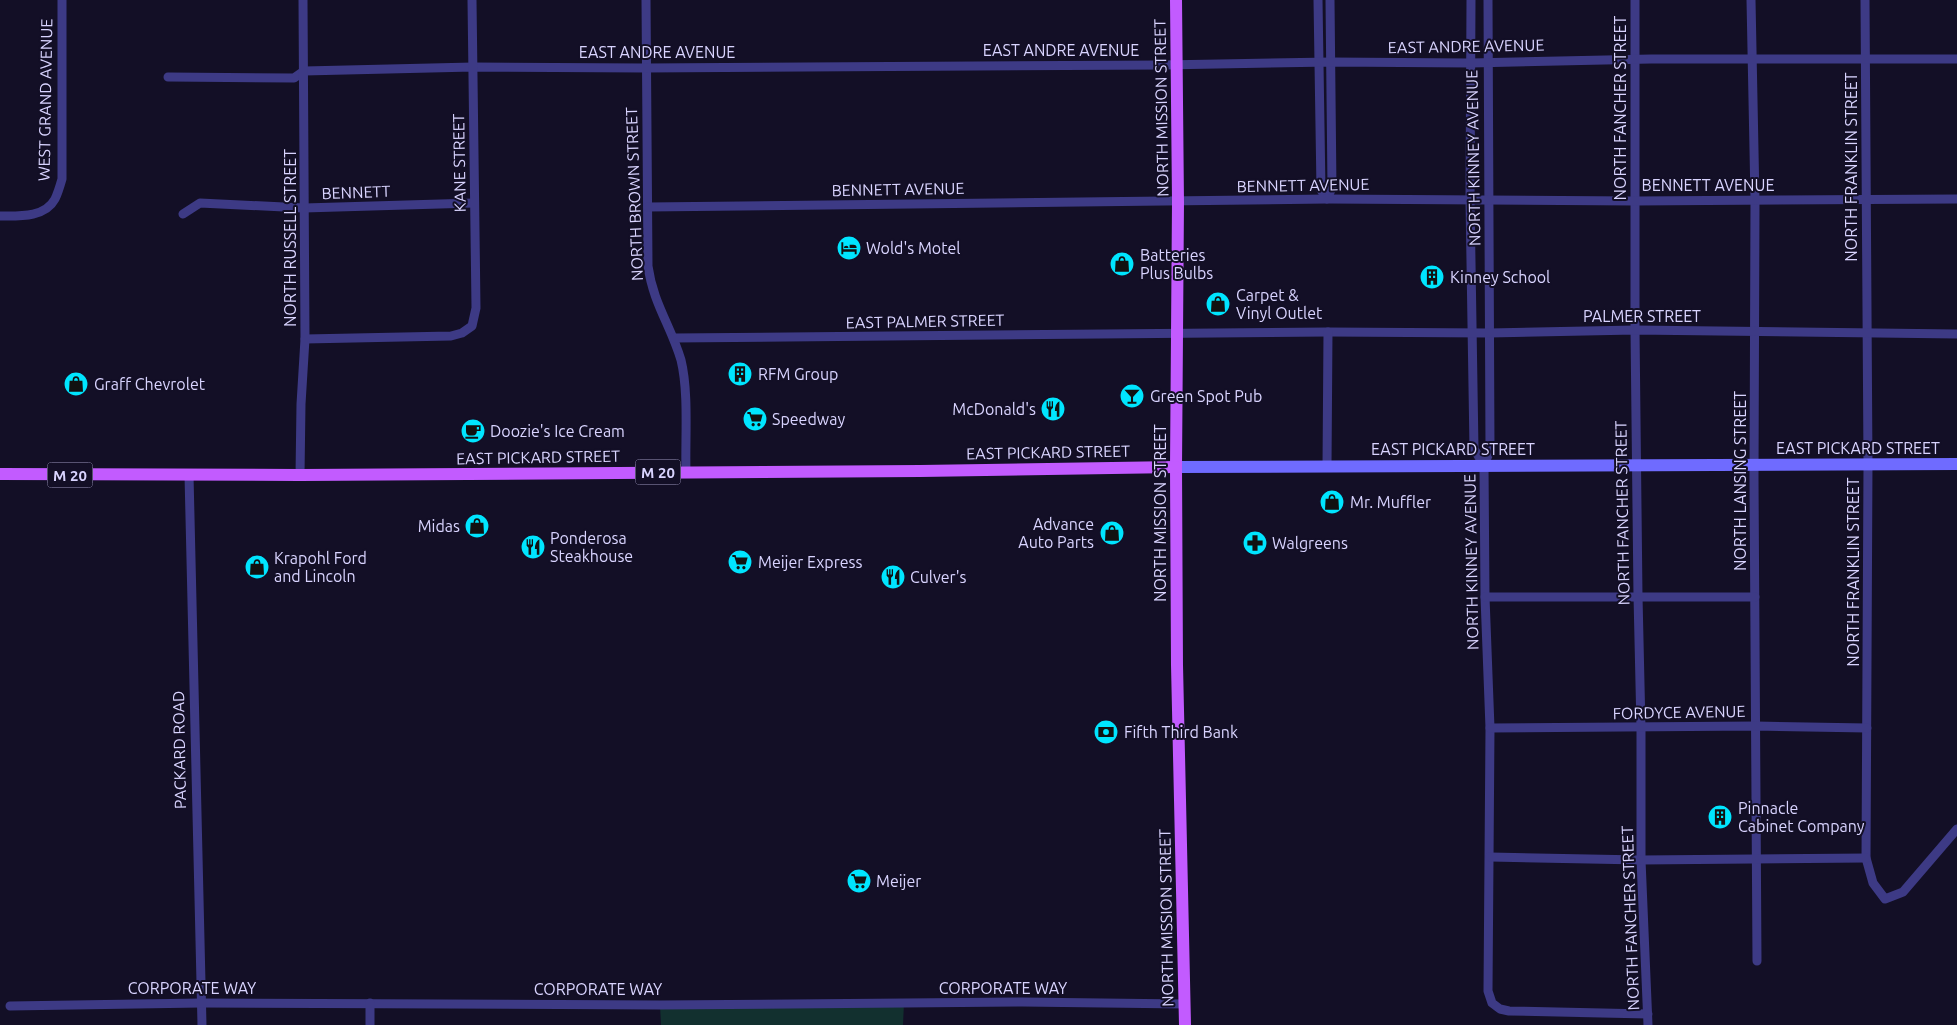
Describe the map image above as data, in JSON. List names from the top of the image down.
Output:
{
  "streets": {
    "main road": ["NORTH MISSION STREET", "EAST PICKARD STREET", "M 20"],
    "street": [
      "EAST ANDRE AVENUE",
      "WEST GRAND AVENUE",
      "NORTH FANCHER STREET",
      "NORTH KINNEY AVENUE",
      "KANE STREET",
      "NORTH FRANKLIN STREET",
      "BENNETT AVENUE",
      "BENNETT",
      "NORTH BROWN STREET",
      "NORTH RUSSELL STREET",
      "PALMER STREET",
      "EAST PALMER STREET",
      "NORTH LANSING STREET",
      "FORDYCE AVENUE",
      "PACKARD ROAD",
      "CORPORATE WAY"
    ]
  },
  "crossings": [
    ["EAST ANDRE AVENUE", "NORTH MISSION STREET"],
    ["EAST ANDRE AVENUE", "NORTH FANCHER STREET"],
    ["EAST ANDRE AVENUE", "NORTH KINNEY AVENUE"],
    ["EAST ANDRE AVENUE", "KANE STREET"],
    ["EAST ANDRE AVENUE", "NORTH FRANKLIN STREET"],
    ["EAST ANDRE AVENUE", "NORTH BROWN STREET"],
    ["EAST ANDRE AVENUE", "NORTH RUSSELL STREET"],
    ["EAST ANDRE AVENUE", "NORTH LANSING STREET"],
    ["NORTH MISSION STREET", "BENNETT AVENUE"],
    ["NORTH MISSION STREET", "EAST PALMER STREET"],
    ["NORTH MISSION STREET", "EAST PICKARD STREET"],
    ["NORTH MISSION STREET", "CORPORATE WAY"],
    ["NORTH FANCHER STREET", "NORTH KINNEY AVENUE"],
    ["NORTH FANCHER STREET", "BENNETT AVENUE"],
    ["NORTH FANCHER STREET", "PALMER STREET"],
    ["NORTH FANCHER STREET", "EAST PICKARD STREET"],
    ["NORTH FANCHER STREET", "FORDYCE AVENUE"],
    ["NORTH KINNEY AVENUE", "BENNETT AVENUE"],
    ["NORTH KINNEY AVENUE", "PALMER STREET"],
    ["NORTH KINNEY AVENUE", "EAST PICKARD STREET"],
    ["NORTH KINNEY AVENUE", "FORDYCE AVENUE"],
    ["KANE STREET", "BENNETT"],
    ["KANE STREET", "NORTH RUSSELL STREET"],
    ["NORTH FRANKLIN STREET", "BENNETT AVENUE"],
    ["NORTH FRANKLIN STREET", "PALMER STREET"],
    ["NORTH FRANKLIN STREET", "EAST PICKARD STREET"],
    ["NORTH FRANKLIN STREET", "FORDYCE AVENUE"],
    ["BENNETT AVENUE", "NORTH BROWN STREET"],
    ["BENNETT AVENUE", "NORTH LANSING STREET"],
    ["BENNETT", "NORTH RUSSELL STREET"],
    ["NORTH BROWN STREET", "EAST PALMER STREET"],
    ["NORTH BROWN STREET", "EAST PICKARD STREET"],
    ["NORTH RUSSELL STREET", "EAST PICKARD STREET"],
    ["PALMER STREET", "EAST PALMER STREET"],
    ["PALMER STREET", "NORTH LANSING STREET"],
    ["EAST PICKARD STREET", "NORTH LANSING STREET"],
    ["EAST PICKARD STREET", "PACKARD ROAD"],
    ["NORTH LANSING STREET", "FORDYCE AVENUE"],
    ["PACKARD ROAD", "CORPORATE WAY"]
  ],
  "places": {
    "hotel": ["Wold's Motel"],
    "shop": [
      "Batteries Plus Bulbs",
      "Carpet & Vinyl Outlet",
      "Graff Chevrolet",
      "Mr. Muffler",
      "Midas",
      "Advance Auto Parts",
      "Krapohl Ford and Lincoln"
    ],
    "building": ["Kinney School", "RFM Group", "Pinnacle Cabinet Company"],
    "bar": ["Green Spot Pub"],
    "restaurant": ["McDonald's", "Ponderosa Steakhouse", "Culver's"],
    "supermarket": ["Speedway", "Meijer Express", "Meijer"],
    "cafe": ["Doozie's Ice Cream"],
    "pharmacy": ["Walgreens"],
    "bank": ["Fifth Third Bank"]
  }
}
